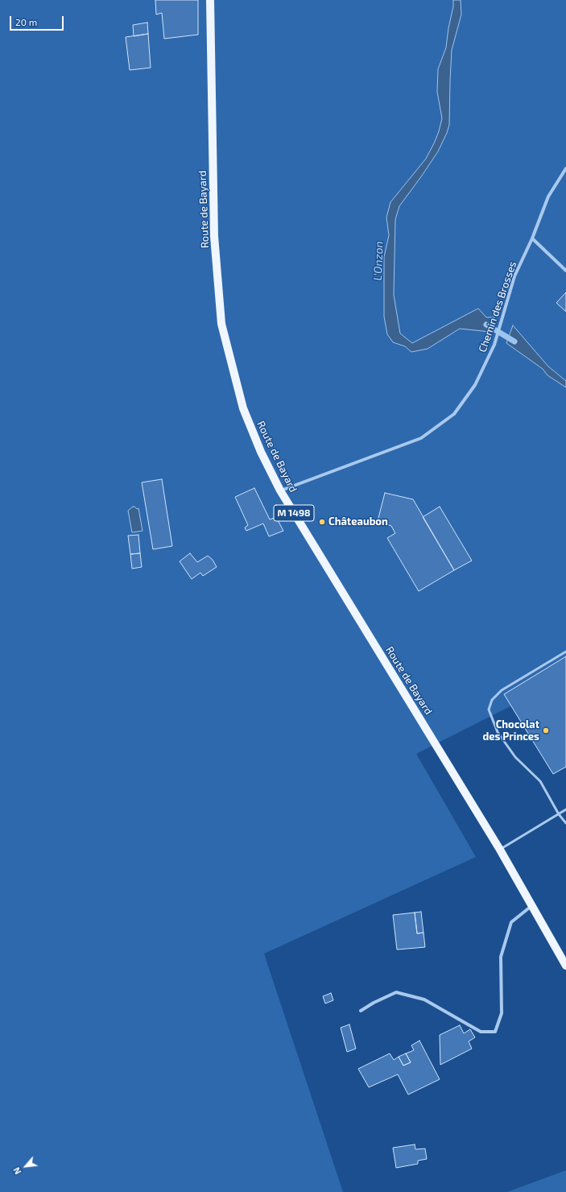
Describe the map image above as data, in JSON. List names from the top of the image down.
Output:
{
  "streets": {
    "main road": ["Route de Bayard", "M 1498"],
    "street": ["Chemin des Brosses"]
  },
  "crossings": [
    ["Route de Bayard", "Chemin des Brosses"]
  ],
  "water": ["L'Onzon"],
  "places": ["Châteaubon", "Chocolat des Princes"],
  "scale_bar": "20 m",
  "north": "bottom left"
}
